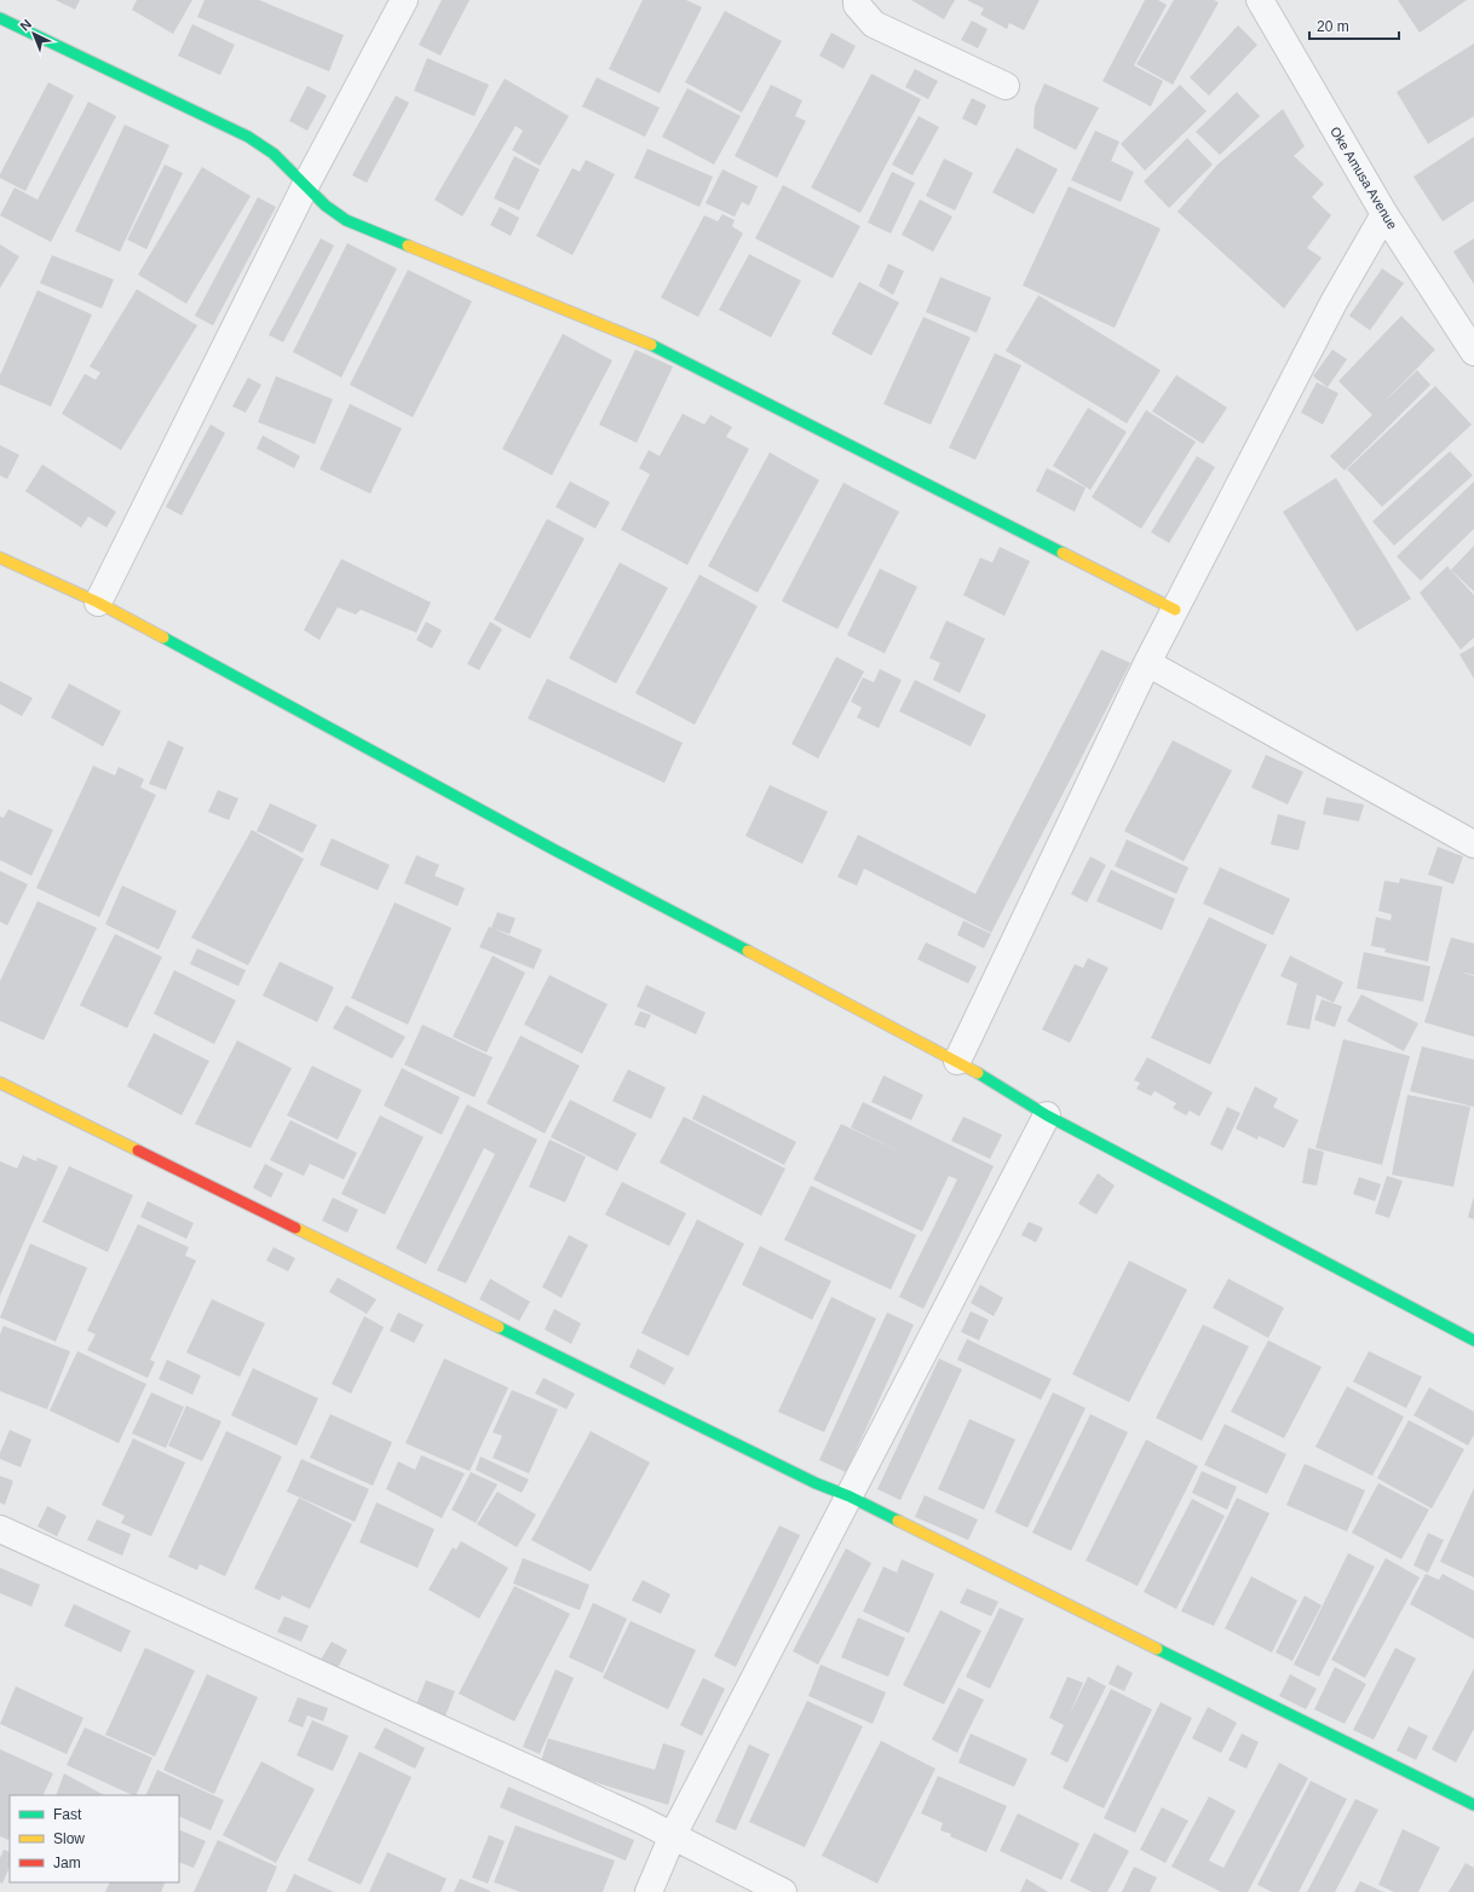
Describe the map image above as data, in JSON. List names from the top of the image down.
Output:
{
  "streets": {
    "street": ["Oke Amusa Avenue"]
  },
  "legend": ["Fast", "Slow", "Jam"],
  "scale_bar": "20 m",
  "north": "top left"
}
